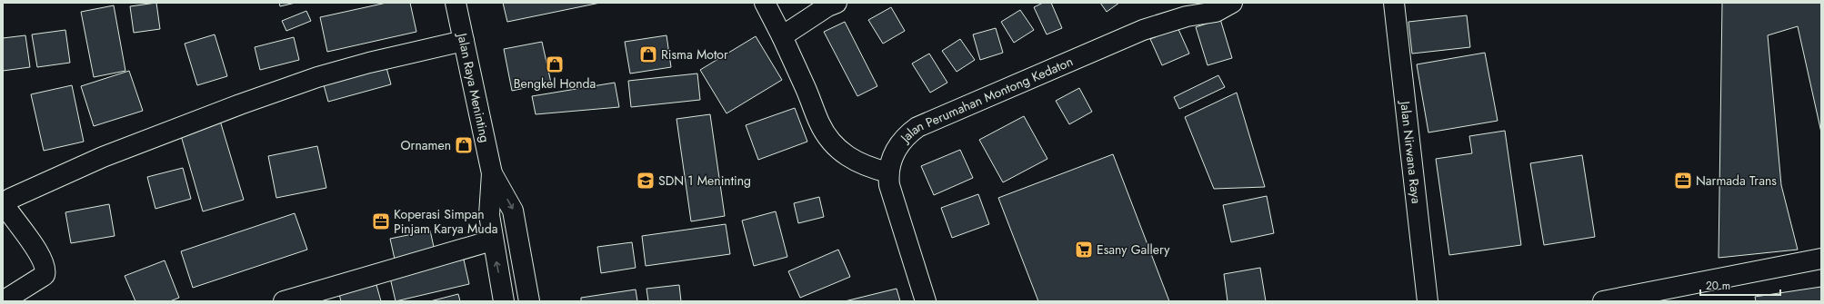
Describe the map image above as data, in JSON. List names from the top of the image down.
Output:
{
  "streets": {
    "main road": ["Jalan Raya Meninting", "Jalan Perumahan Montong Kedaton", "Jalan Nirwana Raya"]
  },
  "places": {
    "shop": ["Risma Motor", "Bengkel Honda", "Ornamen"],
    "school or university": ["SDN 1 Meninting"],
    "office": ["Narmada Trans", "Koperasi Simpan Pinjam Karya Muda"],
    "supermarket": ["Esany Gallery"]
  },
  "scale_bar": "20 m"
}
